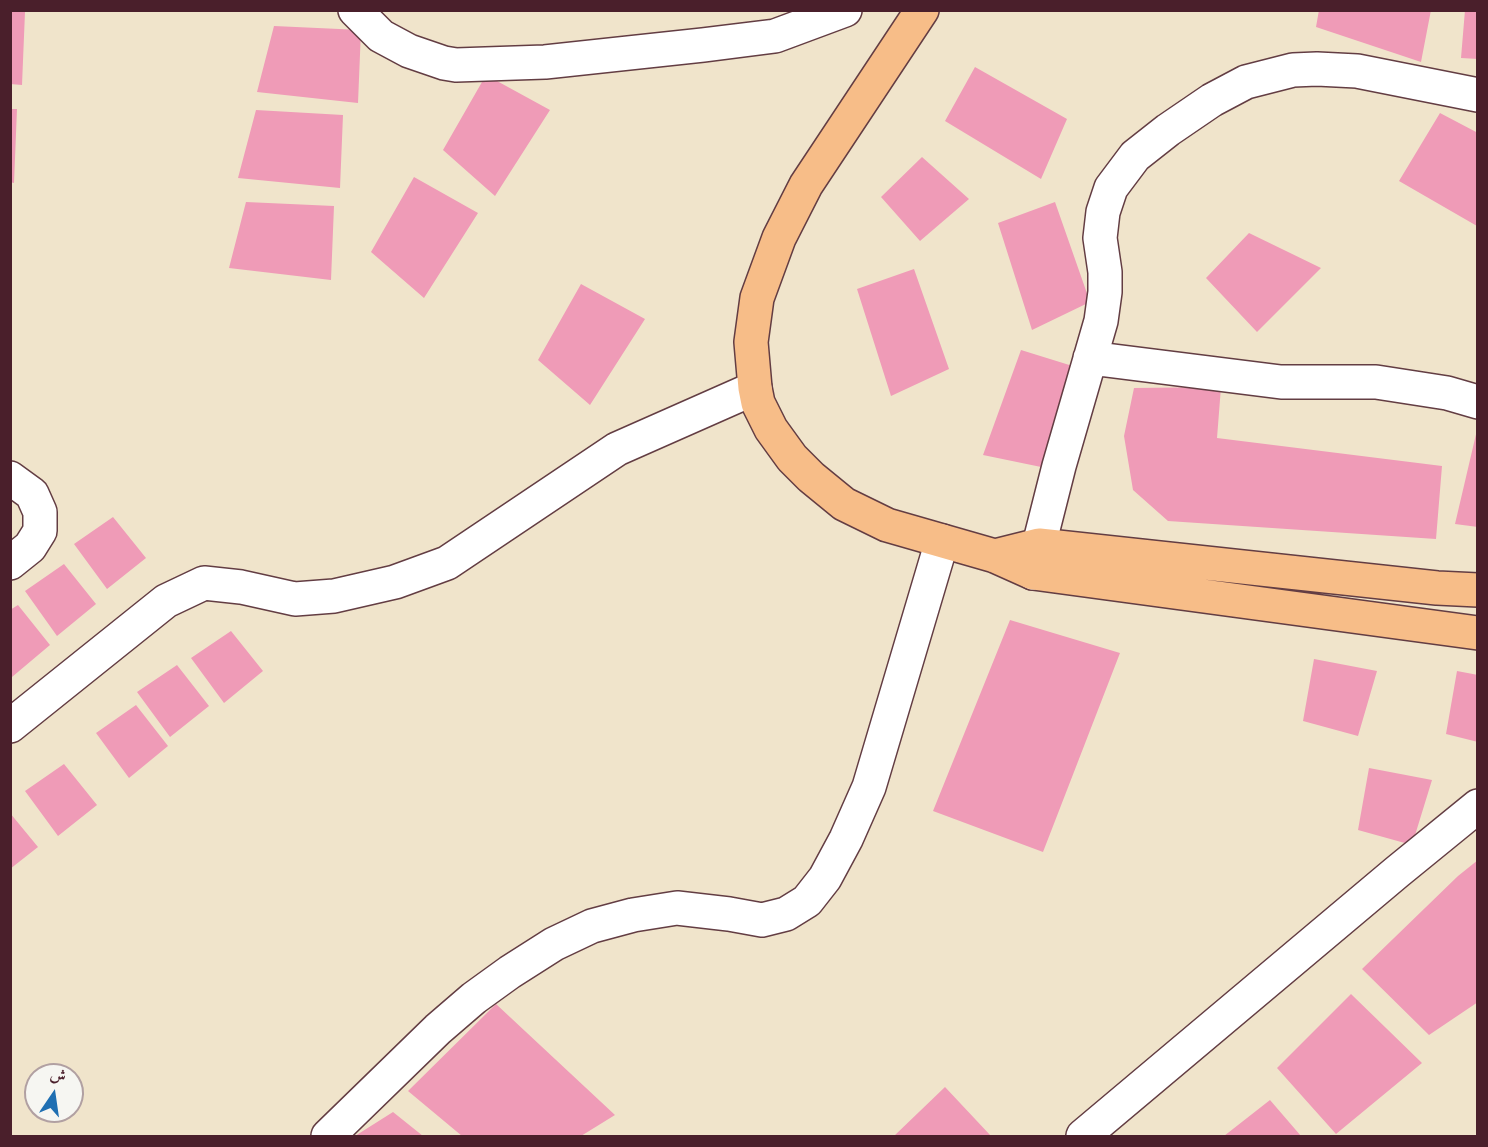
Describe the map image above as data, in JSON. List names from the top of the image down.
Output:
{
  "north": "top"
}
